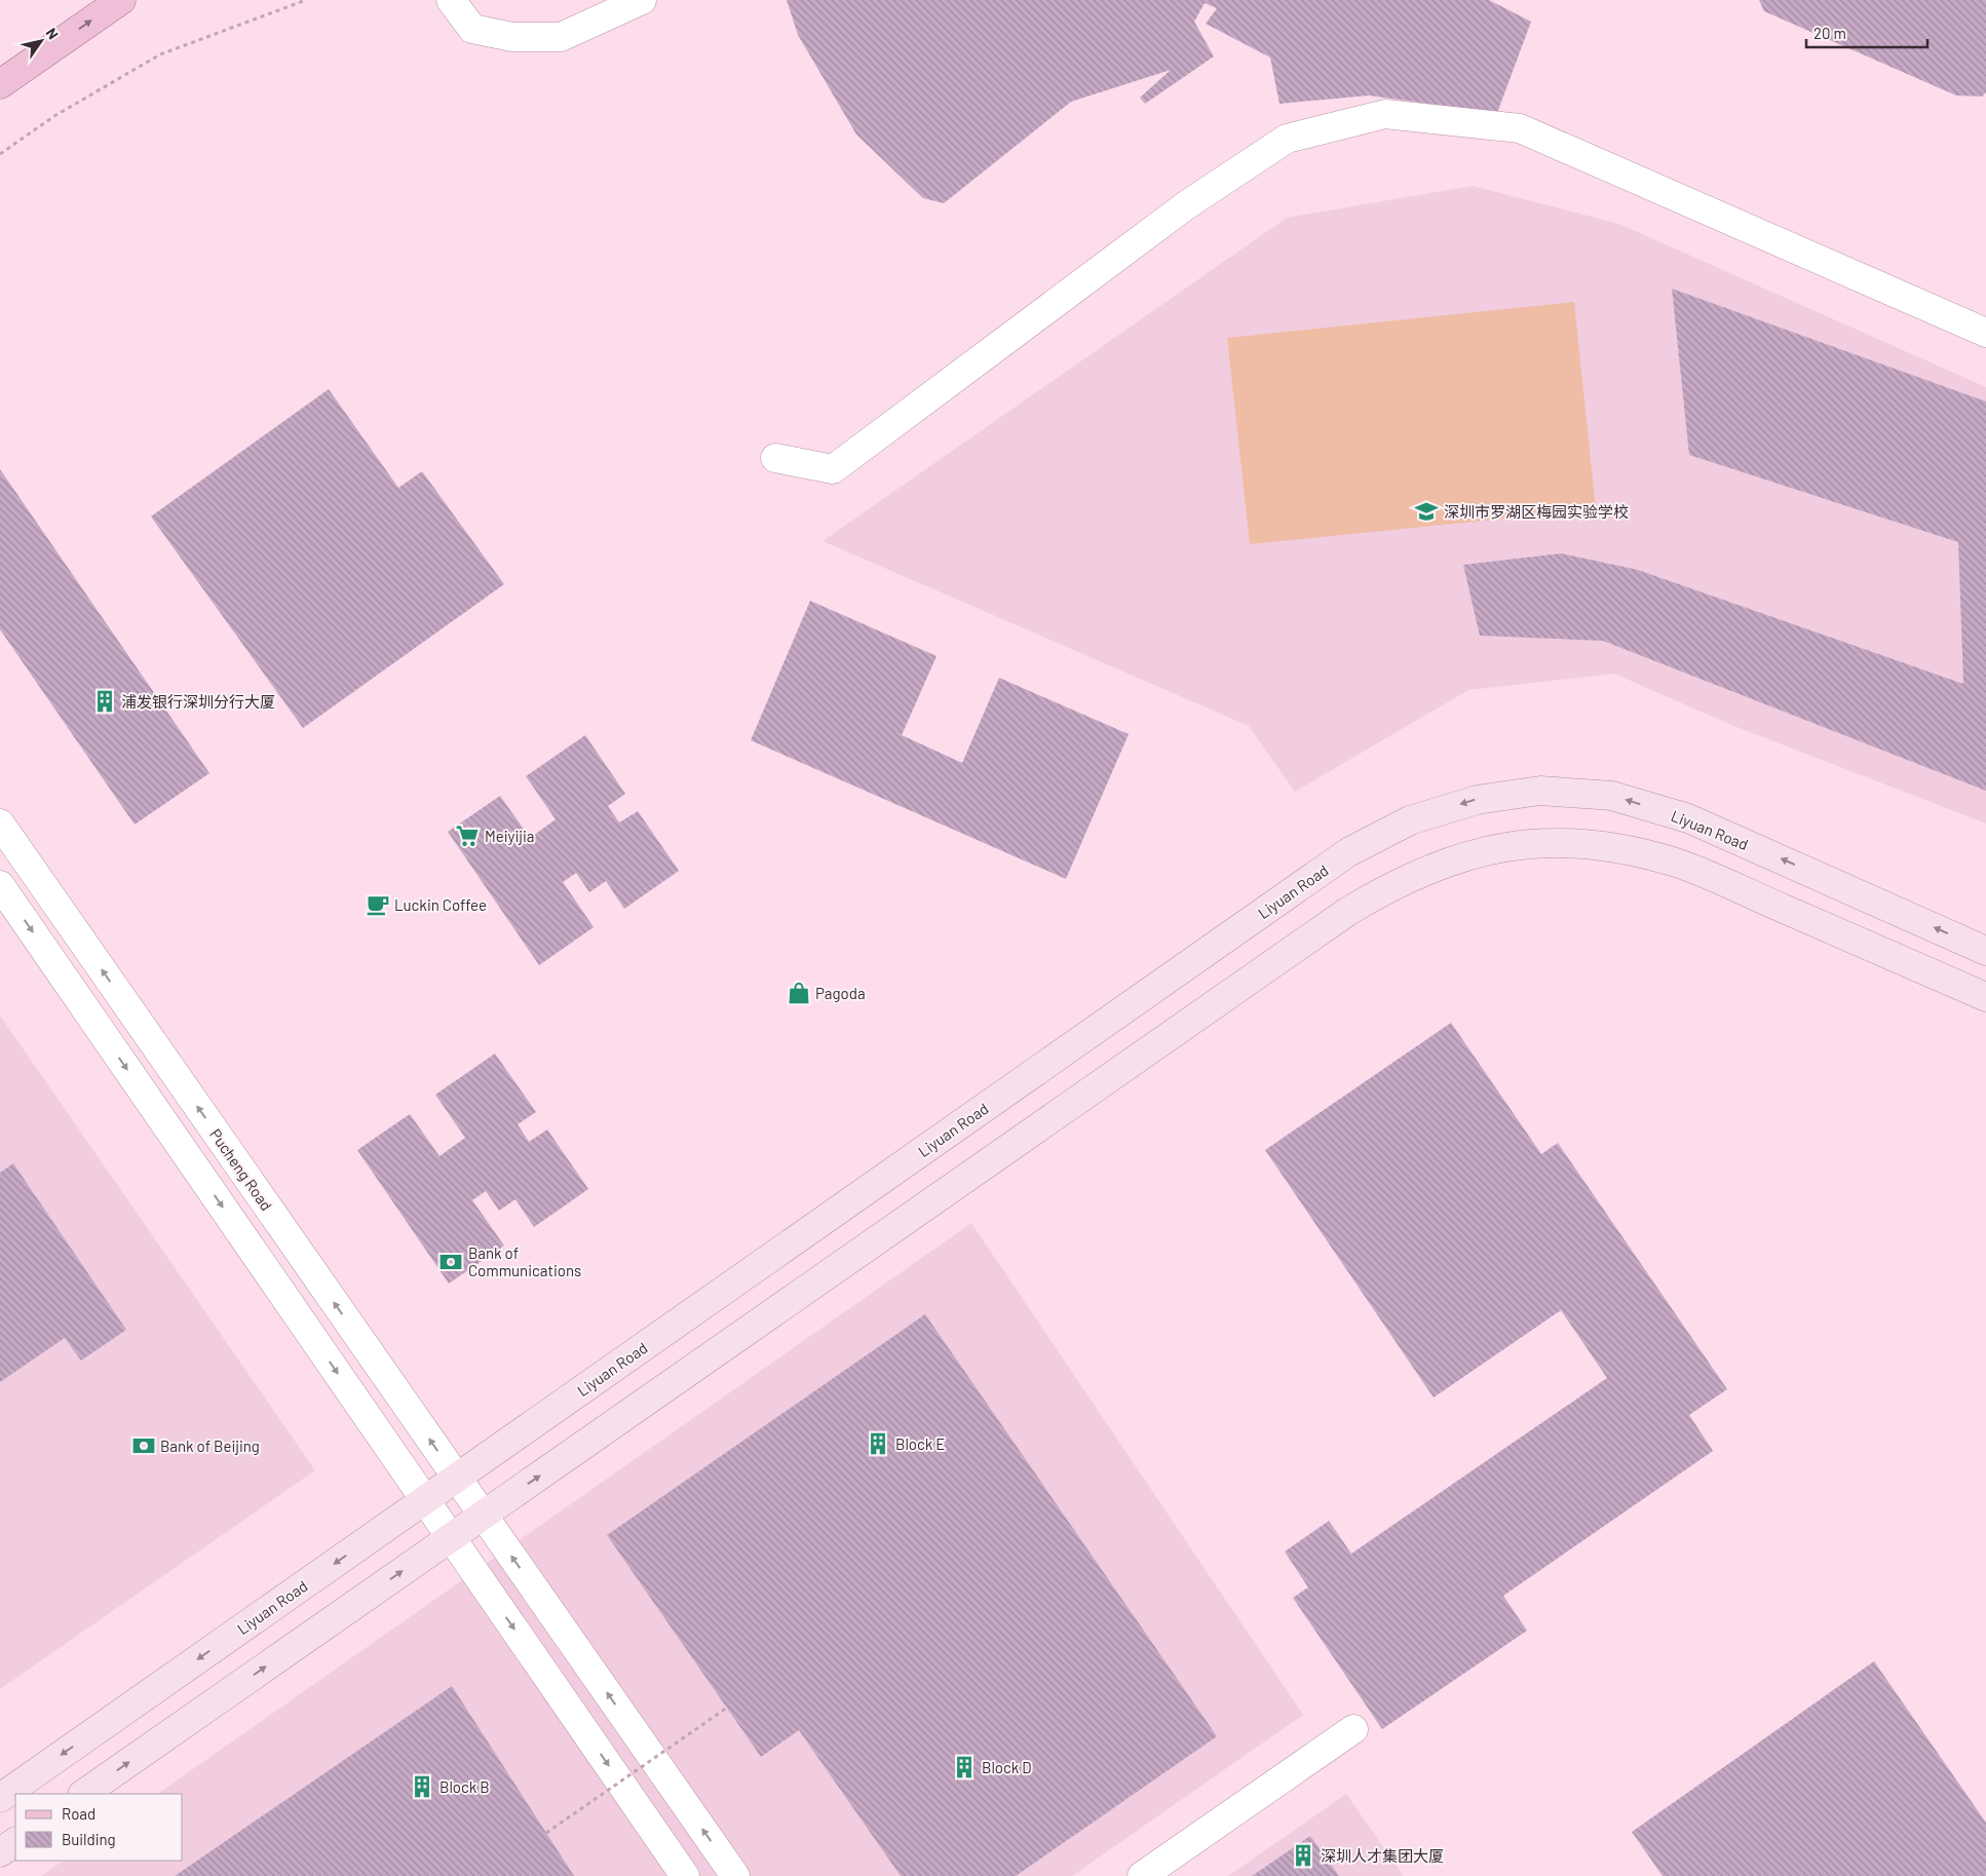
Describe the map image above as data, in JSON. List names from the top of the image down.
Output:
{
  "streets": {
    "street": ["Liyuan Road", "Pucheng Road"]
  },
  "crossings": [
    ["Liyuan Road", "Pucheng Road"]
  ],
  "places": {
    "school or university": ["深圳市罗湖区梅园实验学校"],
    "building": [
      "浦发银行深圳分行大厦",
      "Block E",
      "Block D",
      "Block B",
      "深圳人才集团大厦"
    ],
    "supermarket": ["Meiyijia"],
    "cafe": ["Luckin Coffee"],
    "shop": ["Pagoda"],
    "bank": ["Bank of Communications", "Bank of Beijing"]
  },
  "legend": ["Road", "Building"],
  "scale_bar": "20 m",
  "north": "top right"
}
